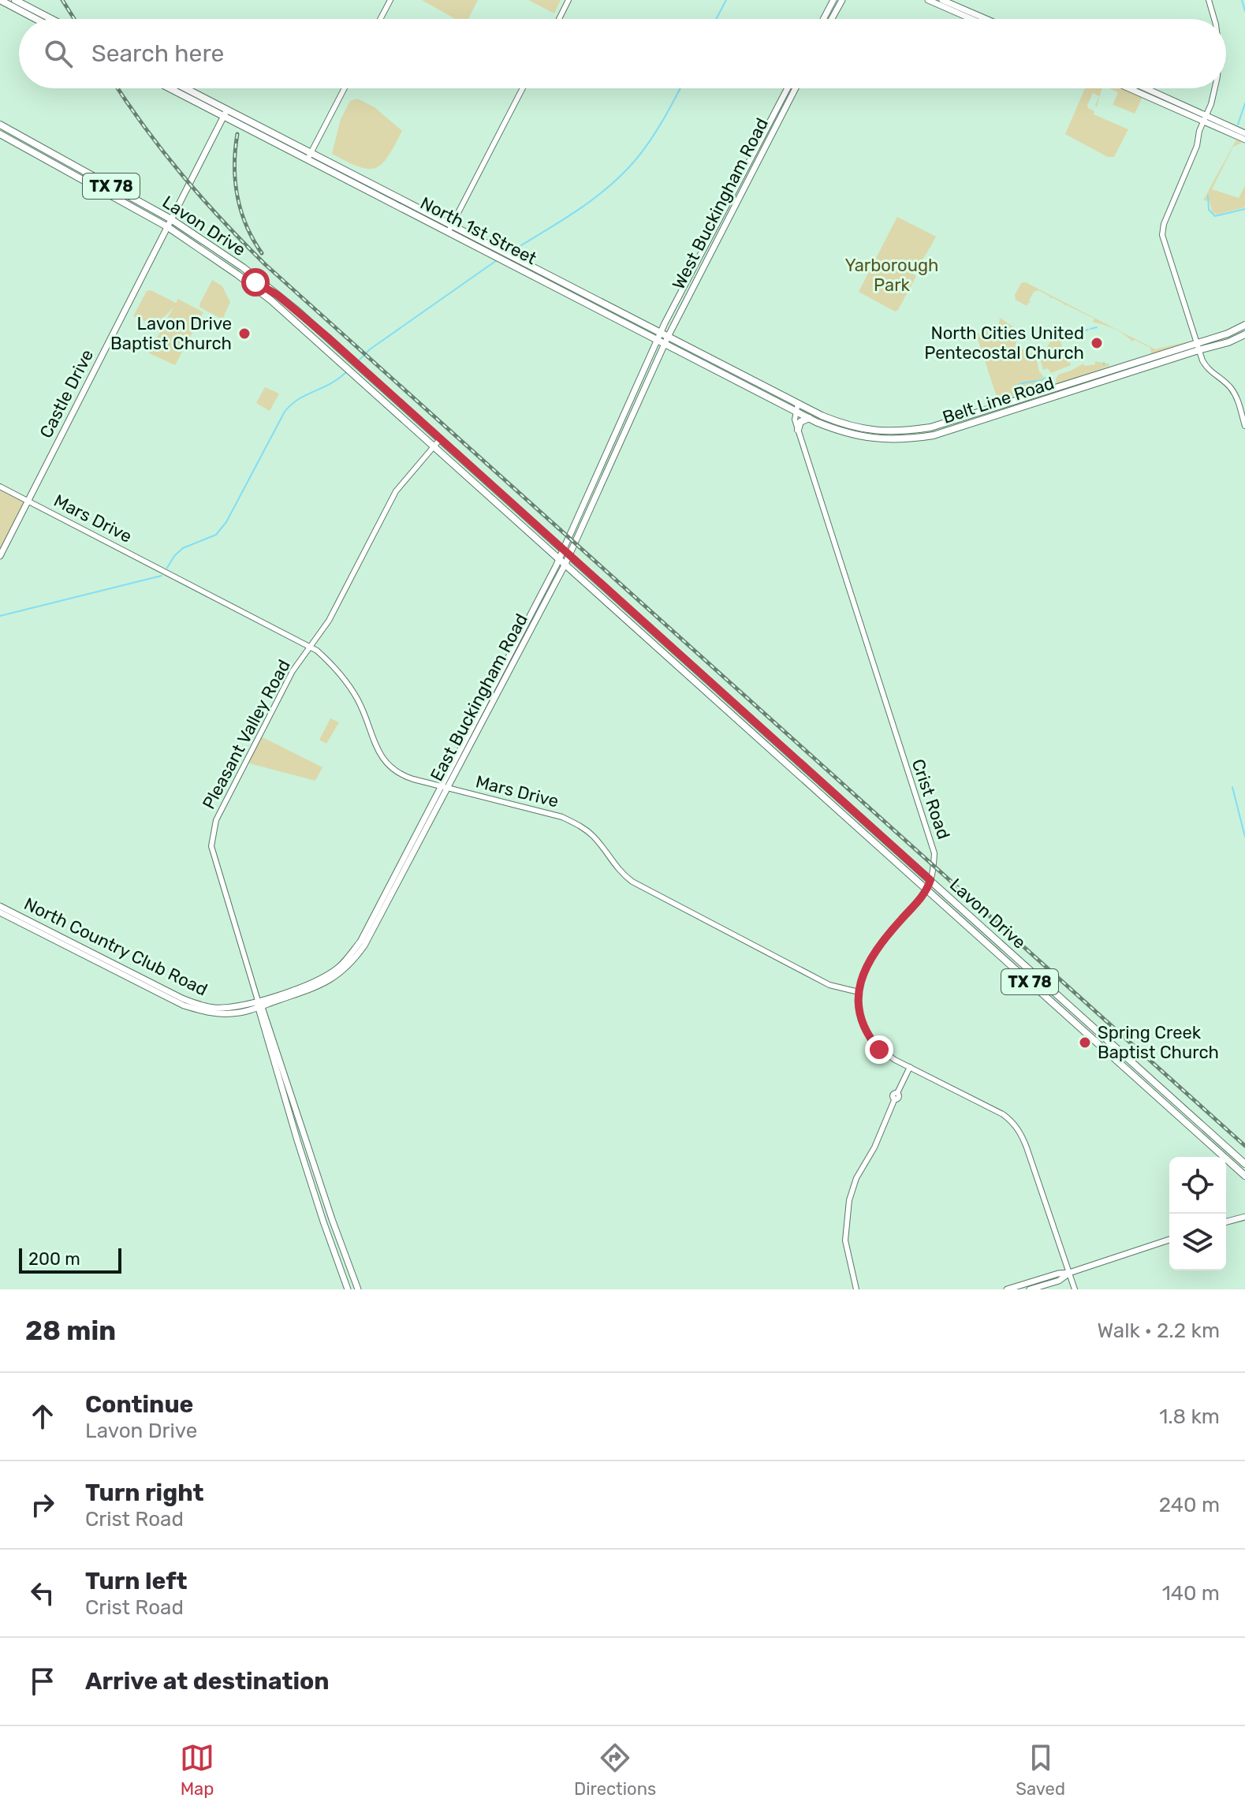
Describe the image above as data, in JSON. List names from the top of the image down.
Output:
{
  "streets": {
    "main road": [
      "TX 78",
      "West Buckingham Road",
      "Lavon Drive",
      "North 1st Street",
      "Castle Drive",
      "Belt Line Road",
      "East Buckingham Road",
      "Pleasant Valley Road",
      "North Country Club Road"
    ],
    "street": ["Mars Drive", "Crist Road"]
  },
  "crossings": [
    ["West Buckingham Road", "North 1st Street"],
    ["West Buckingham Road", "East Buckingham Road"],
    ["Lavon Drive", "Castle Drive"],
    ["Lavon Drive", "East Buckingham Road"],
    ["Lavon Drive", "Pleasant Valley Road"],
    ["Lavon Drive", "Crist Road"],
    ["North 1st Street", "Castle Drive"],
    ["North 1st Street", "Belt Line Road"],
    ["North 1st Street", "East Buckingham Road"],
    ["North 1st Street", "Crist Road"],
    ["Castle Drive", "Mars Drive"],
    ["Belt Line Road", "Crist Road"],
    ["Mars Drive", "East Buckingham Road"],
    ["Mars Drive", "Pleasant Valley Road"],
    ["Mars Drive", "Crist Road"],
    ["East Buckingham Road", "Pleasant Valley Road"],
    ["East Buckingham Road", "North Country Club Road"],
    ["Pleasant Valley Road", "North Country Club Road"]
  ],
  "parks": ["Yarborough Park"],
  "places": ["Lavon Drive Baptist Church", "North Cities United Pentecostal Church", "Spring Creek Baptist Church"],
  "scale_bar": "200 m",
  "page": {
    "search": "Search here",
    "scale": "200 m",
    "heading": ["28 min", "Walk · 2.2 km"],
    "list": [
      ["Continue", "Lavon Drive", "1.8 km"],
      ["Turn right", "Crist Road", "240 m"],
      ["Turn left", "Crist Road", "140 m"],
      "Arrive at destination"
    ],
    "nav": ["Map", "Directions", "Saved"]
  }
}
